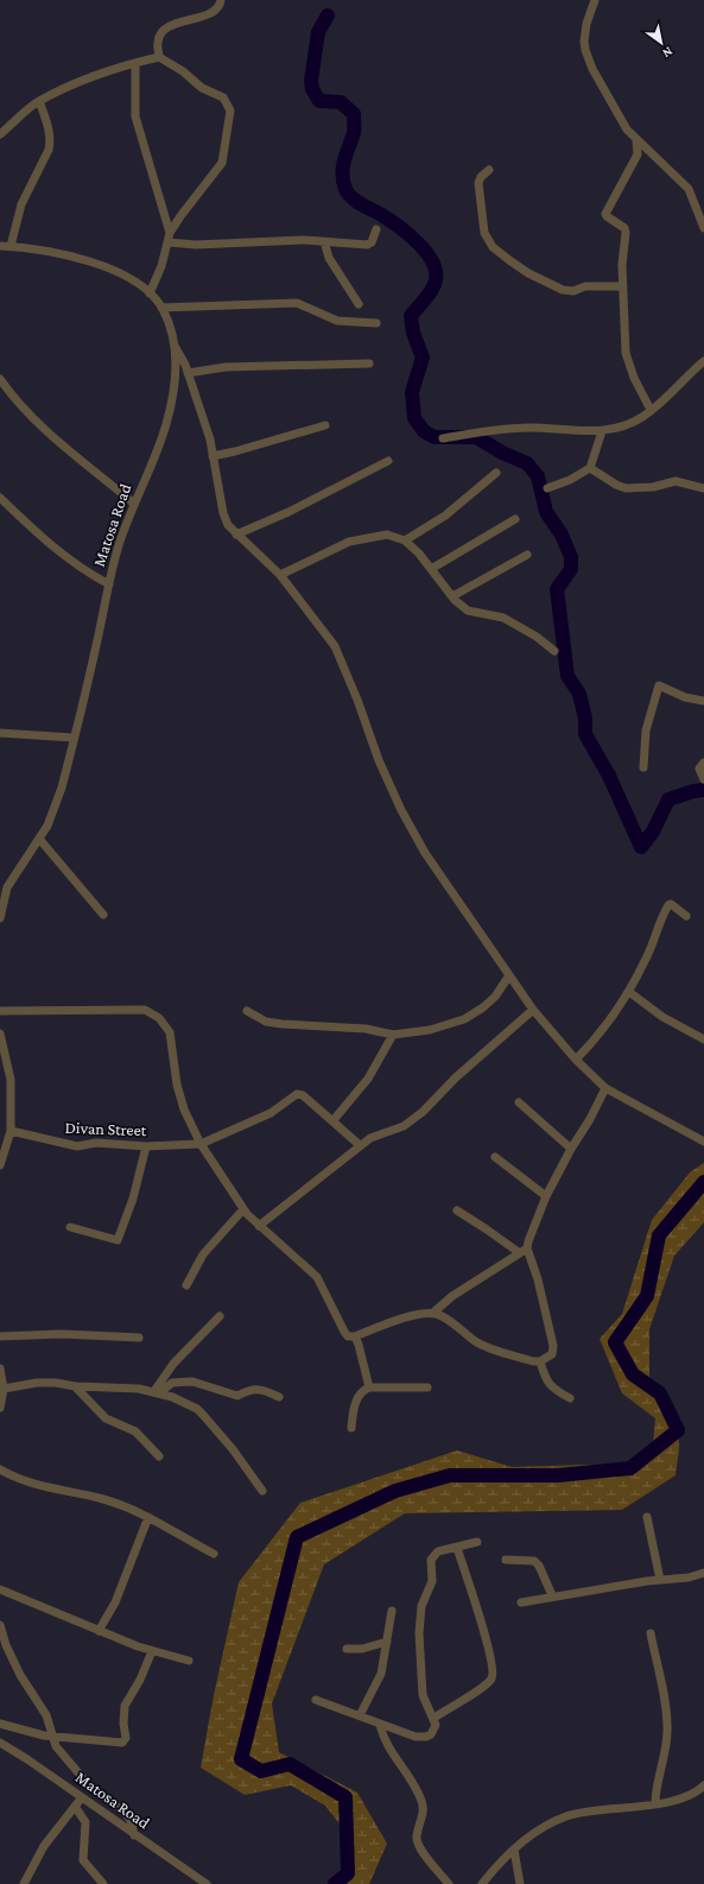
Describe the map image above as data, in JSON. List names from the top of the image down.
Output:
{
  "streets": {
    "street": ["Matosa Road", "Divan Street"]
  },
  "north": "bottom right"
}
